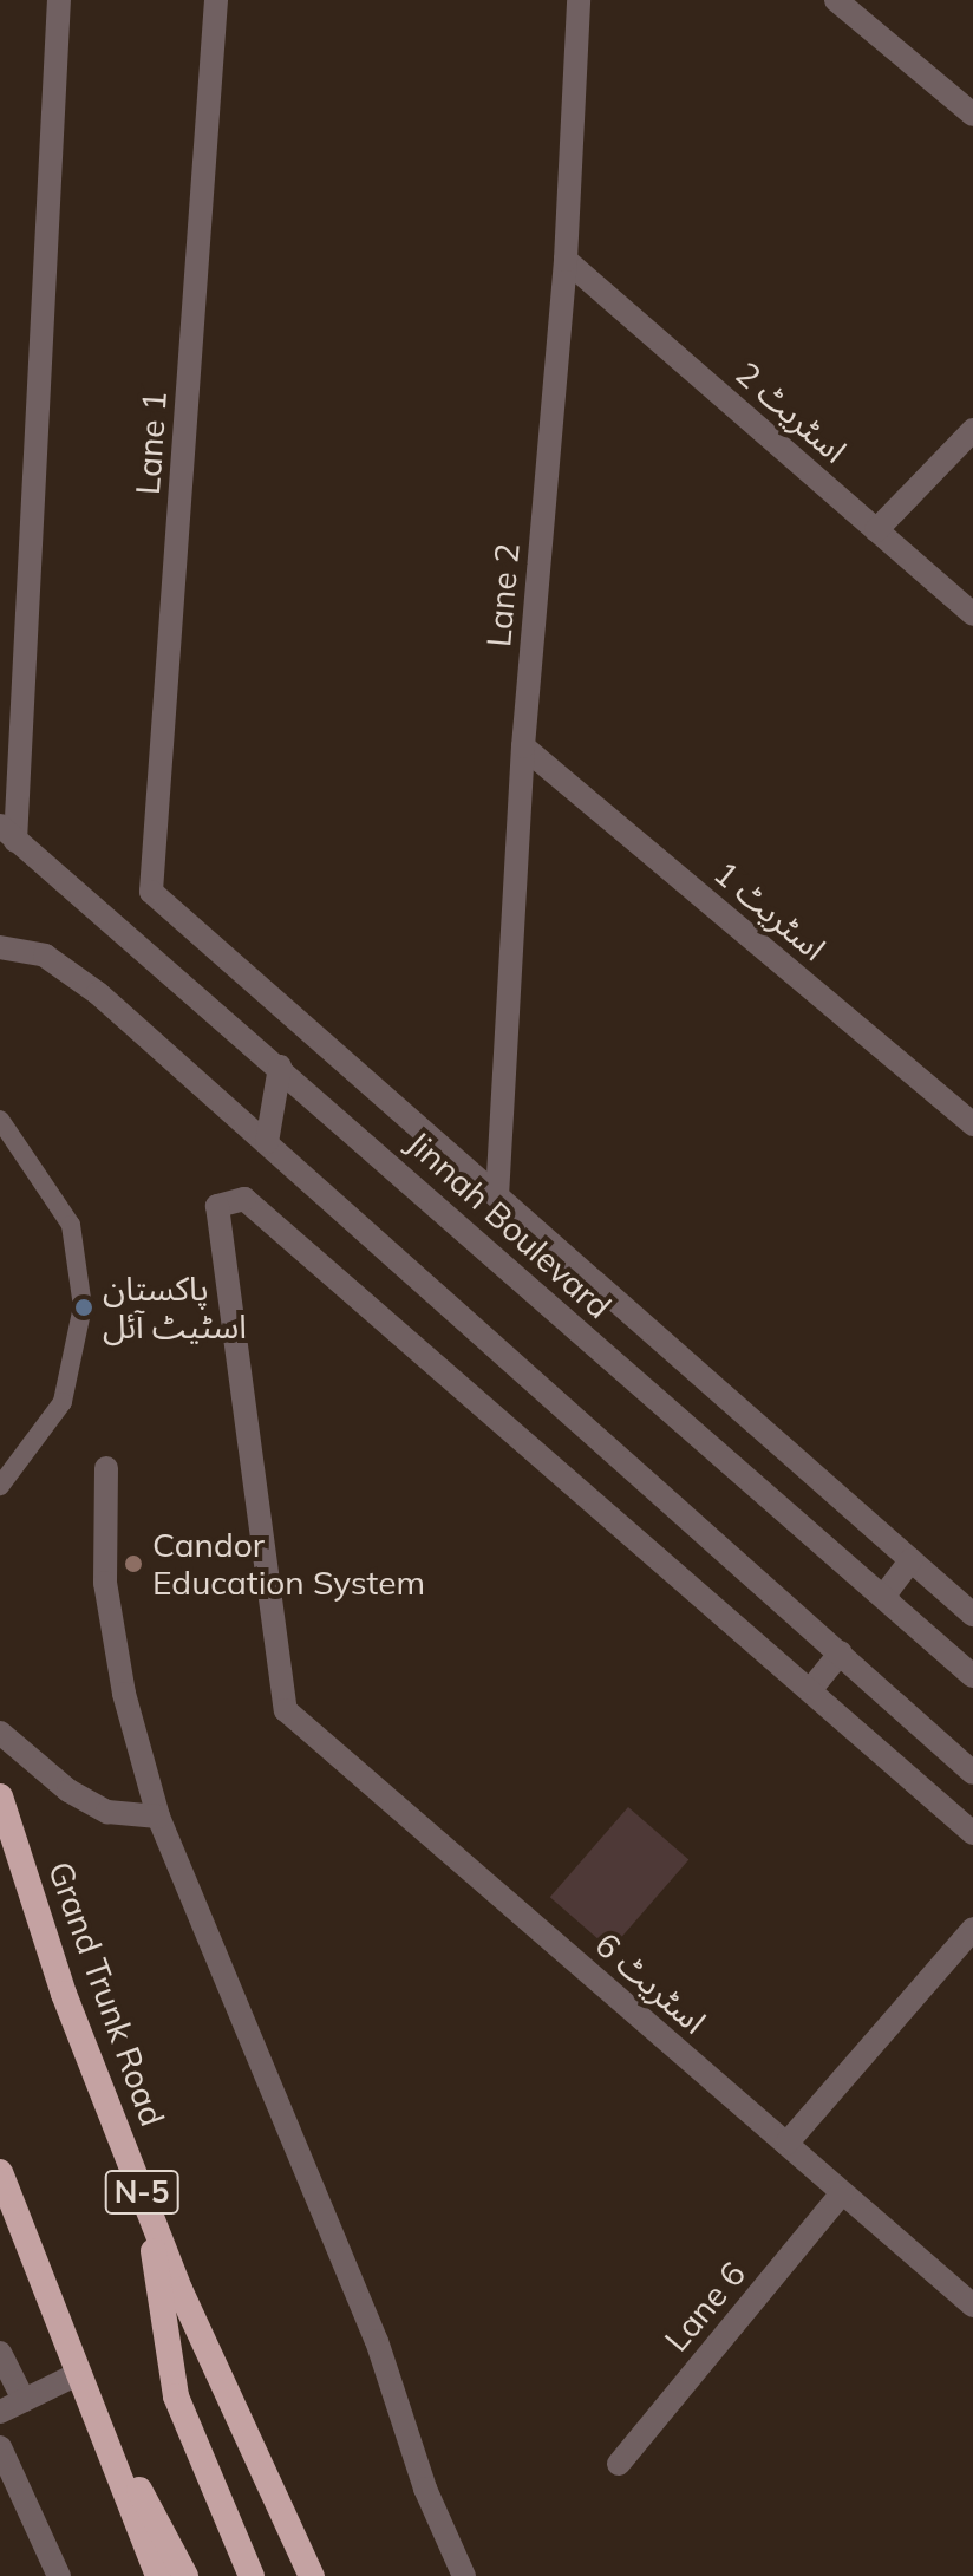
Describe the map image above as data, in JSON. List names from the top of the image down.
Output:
{
  "streets": {
    "highway": ["Grand Trunk Road", "N-5"],
    "street": [
      "اسٹریٹ 2",
      "Lane 1",
      "Lane 2",
      "اسٹریٹ 1",
      "Jinnah Boulevard",
      "اسٹریٹ 6",
      "Lane 6"
    ]
  },
  "crossings": [
    ["اسٹریٹ 2", "Lane 2"],
    ["Lane 1", "Lane 2"],
    ["Lane 2", "اسٹریٹ 1"],
    ["اسٹریٹ 6", "Lane 6"]
  ],
  "places": ["پاکستان اسٹیٹ آئل", "Candor Education System"]
}
